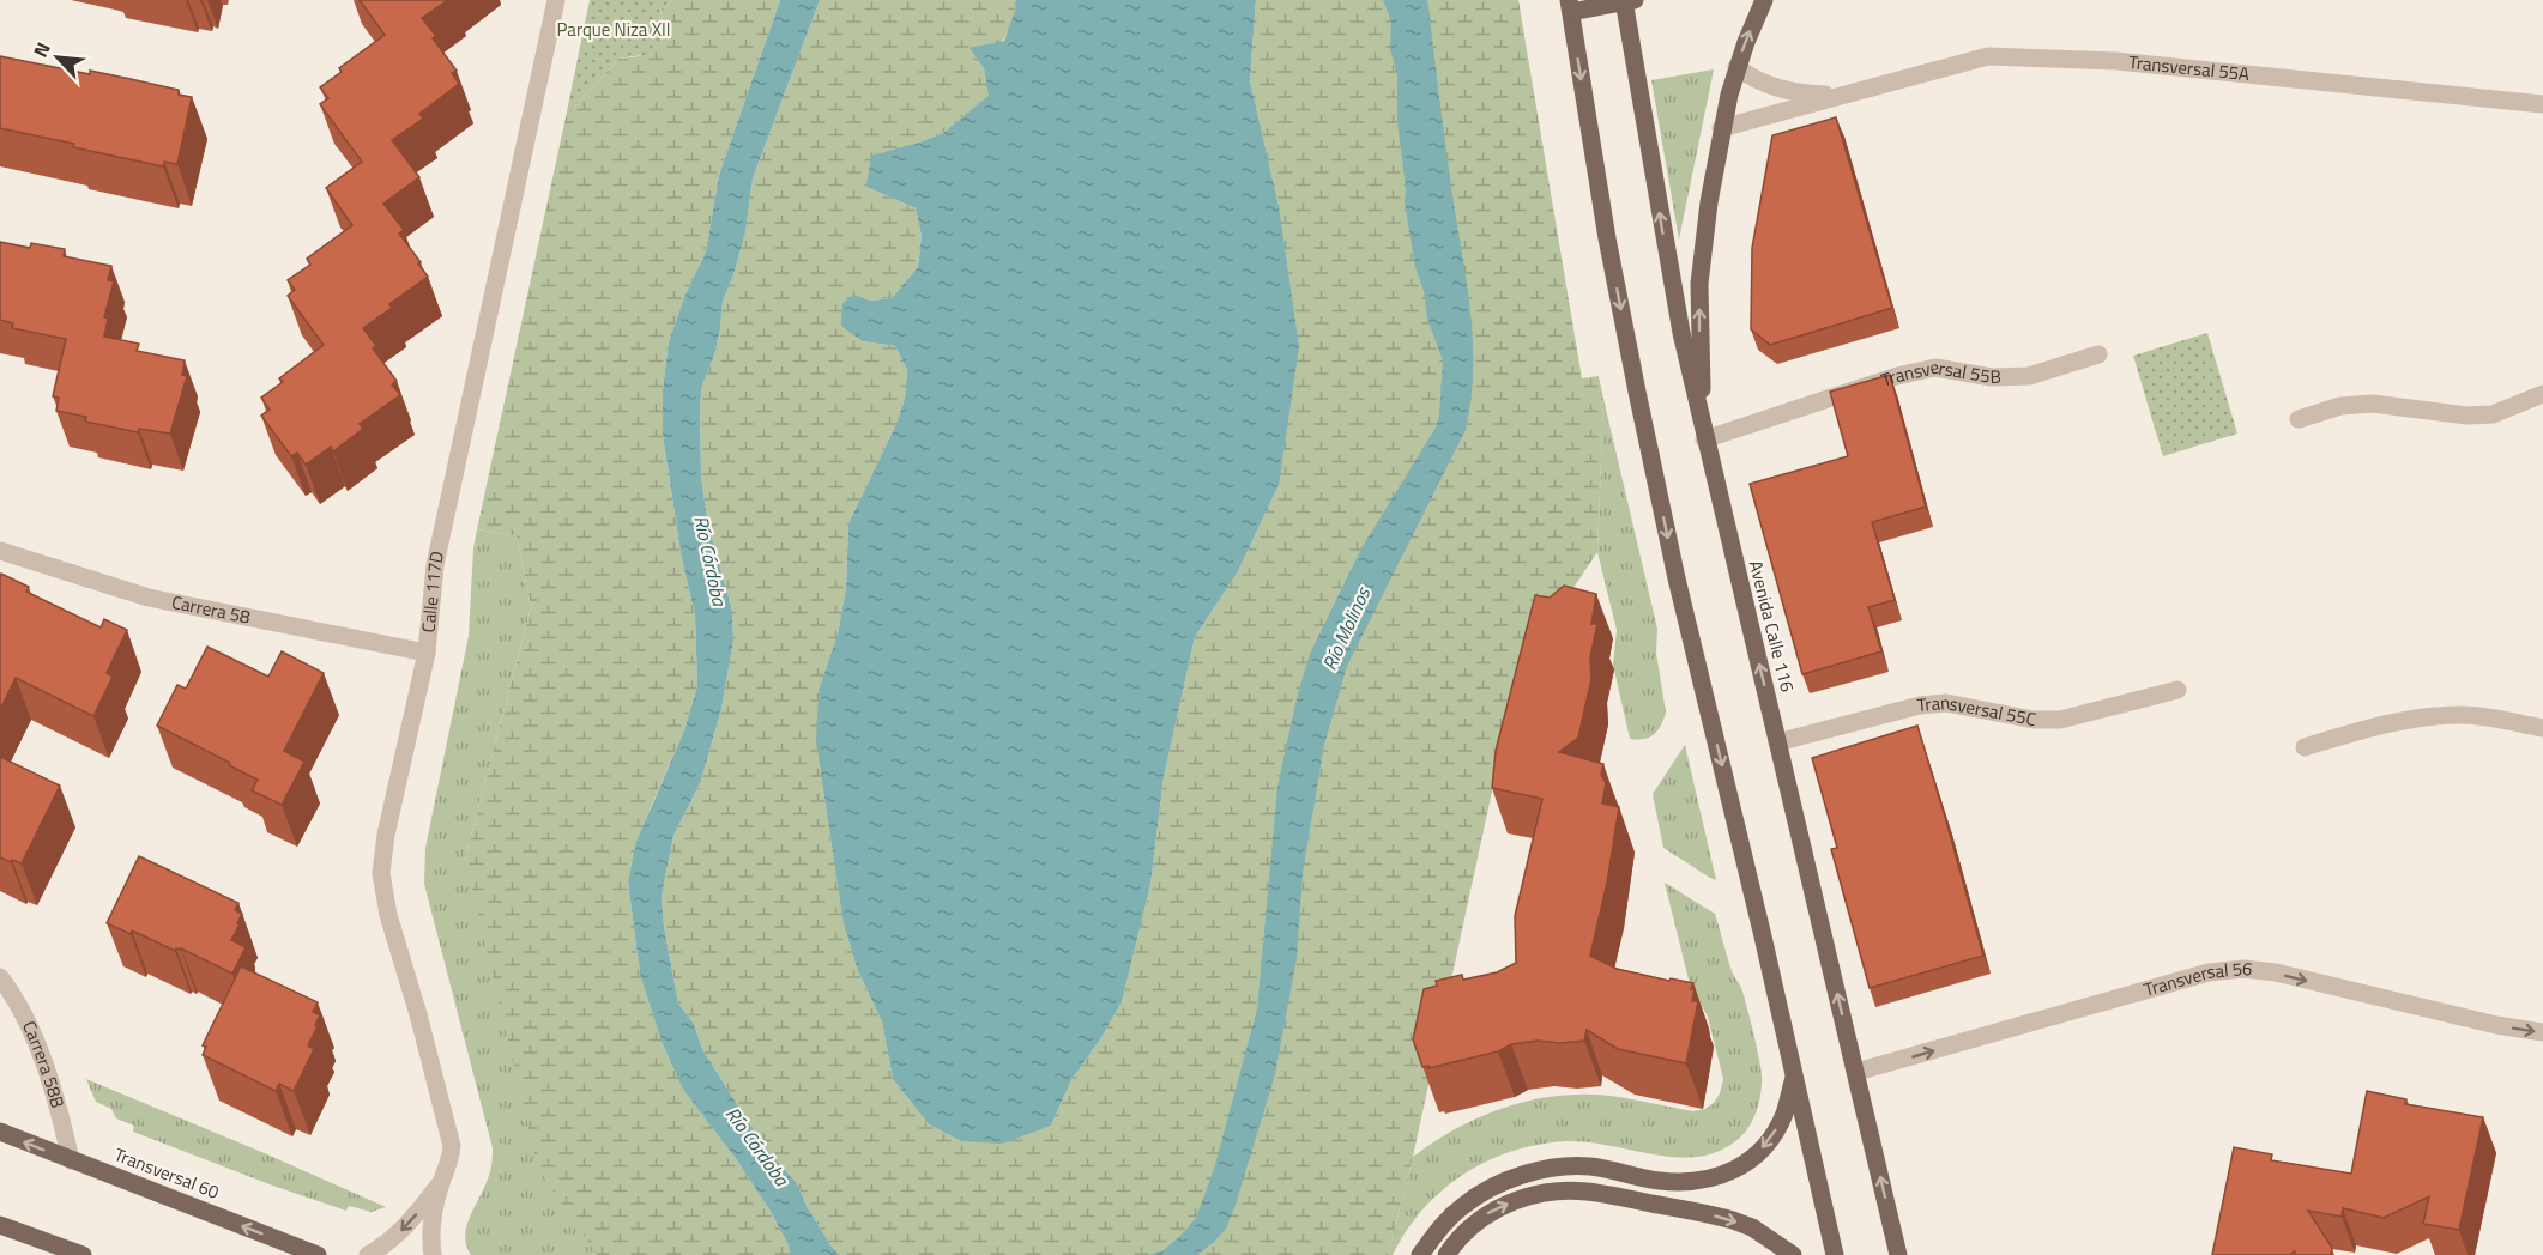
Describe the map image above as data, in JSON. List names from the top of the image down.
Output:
{
  "streets": {
    "main road": ["Avenida Calle 116", "Transversal 60"],
    "street": [
      "Transversal 55A",
      "Transversal 55B",
      "Calle 117D",
      "Carrera 58",
      "Transversal 55C",
      "Transversal 56",
      "Carrera 58B"
    ]
  },
  "crossings": [
    ["Transversal 55B", "Avenida Calle 116"],
    ["Calle 117D", "Carrera 58"],
    ["Avenida Calle 116", "Transversal 55C"],
    ["Avenida Calle 116", "Transversal 56"],
    ["Carrera 58B", "Transversal 60"]
  ],
  "one_way": ["Transversal 56", "Transversal 60"],
  "water": ["Río Córdoba", "Río Molinos"],
  "parks": ["Parque Niza XII"],
  "north": "top left"
}
